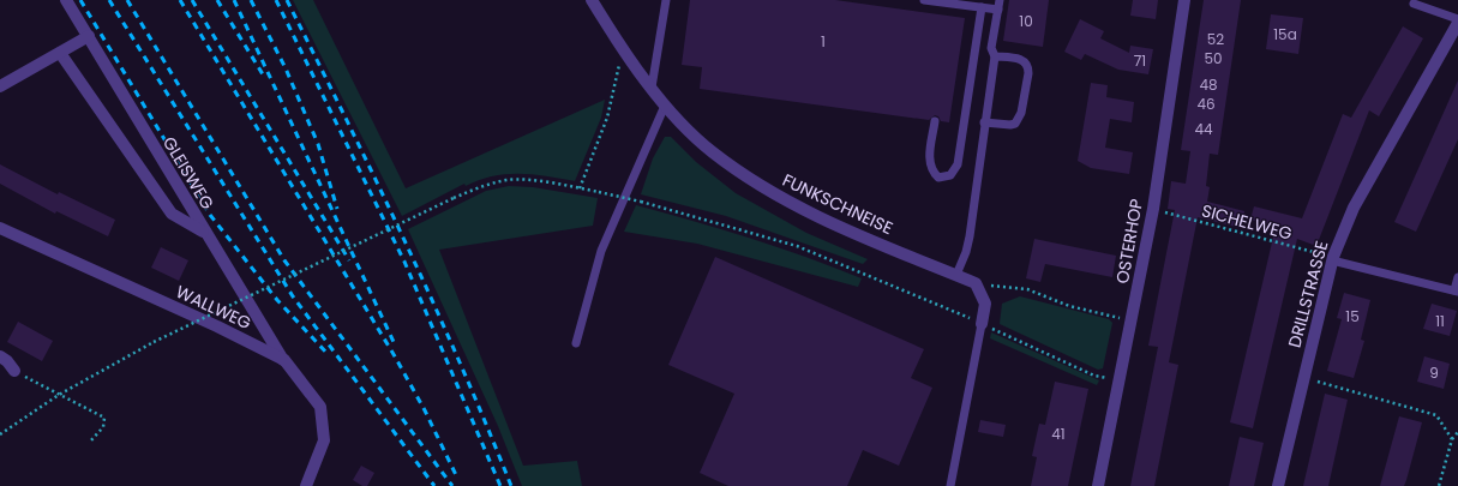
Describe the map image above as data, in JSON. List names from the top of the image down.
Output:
{
  "streets": {
    "street": [
      "GLEISWEG",
      "FUNKSCHNEISE",
      "OSTERHOP",
      "DRILLSTRASSE",
      "WALLWEG"
    ],
    "path": ["SICHELWEG"]
  },
  "crossings": [
    ["GLEISWEG", "WALLWEG"],
    ["SICHELWEG", "OSTERHOP"],
    ["SICHELWEG", "DRILLSTRASSE"]
  ],
  "house_numbers": [
    "10",
    "15a",
    "52",
    "1",
    "50",
    "71",
    "48",
    "46",
    "44",
    "15",
    "11",
    "9",
    "41"
  ]
}
